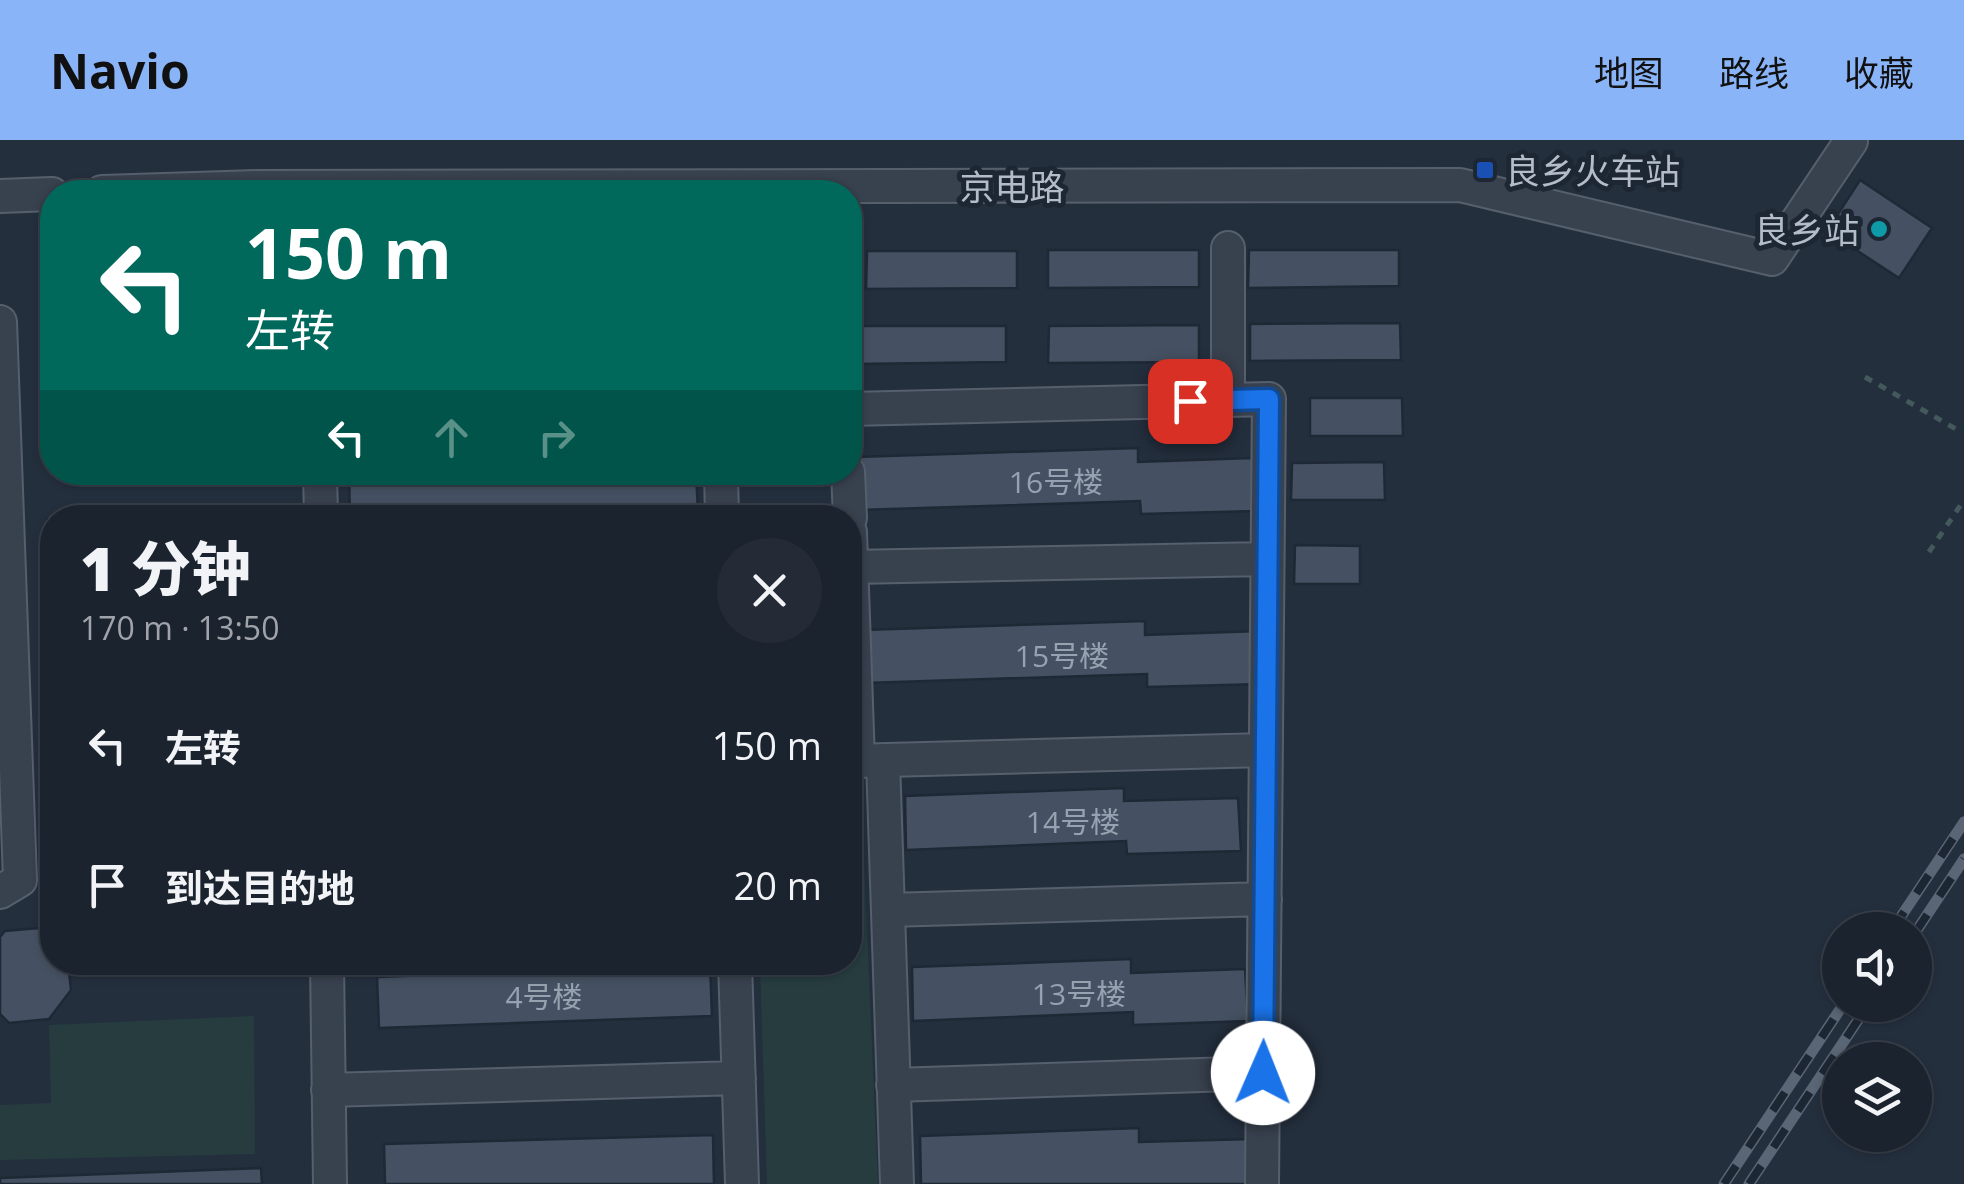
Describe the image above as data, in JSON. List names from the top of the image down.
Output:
{
  "streets": {
    "street": ["京电路"]
  },
  "places": {
    "transit": ["良乡火车站"],
    "other": ["良乡站"]
  },
  "house_numbers": [
    "16号楼",
    "15号楼",
    "14号楼",
    "13号楼",
    "4号楼"
  ],
  "page": {
    "header": "Navio",
    "nav": ["地图", "路线", "收藏"],
    "turn": ["150 m", "左转"],
    "heading": ["1 分钟", "170 m · 13:50"],
    "list": [
      {
        "name": "左转",
        "value": "150 m"
      },
      {
        "name": "到达目的地",
        "value": "20 m"
      }
    ]
  }
}
